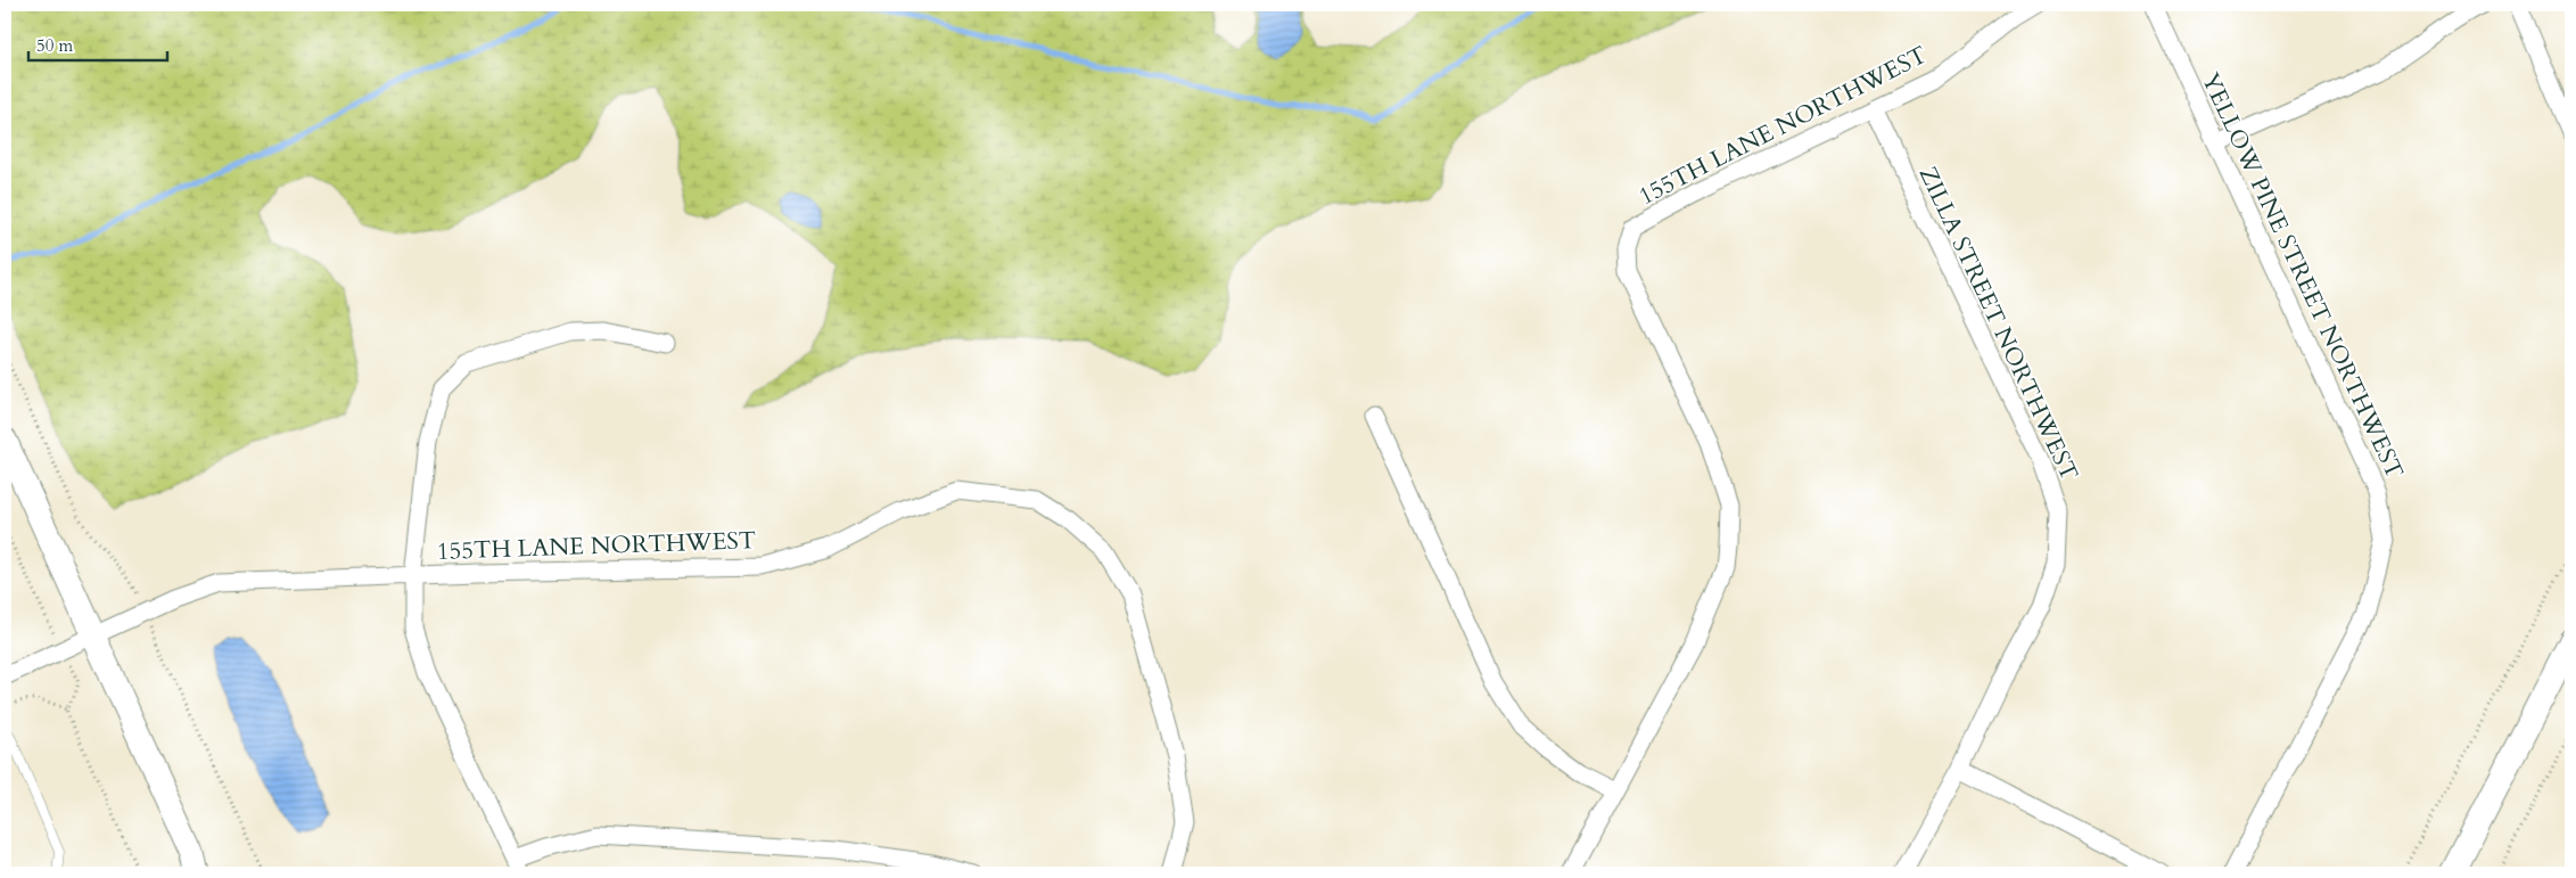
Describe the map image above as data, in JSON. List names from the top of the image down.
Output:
{
  "streets": {
    "street": ["155TH LANE NORTHWEST", "YELLOW PINE STREET NORTHWEST", "ZILLA STREET NORTHWEST"]
  },
  "crossings": [
    ["155TH LANE NORTHWEST", "ZILLA STREET NORTHWEST"]
  ],
  "scale_bar": "50 m"
}
